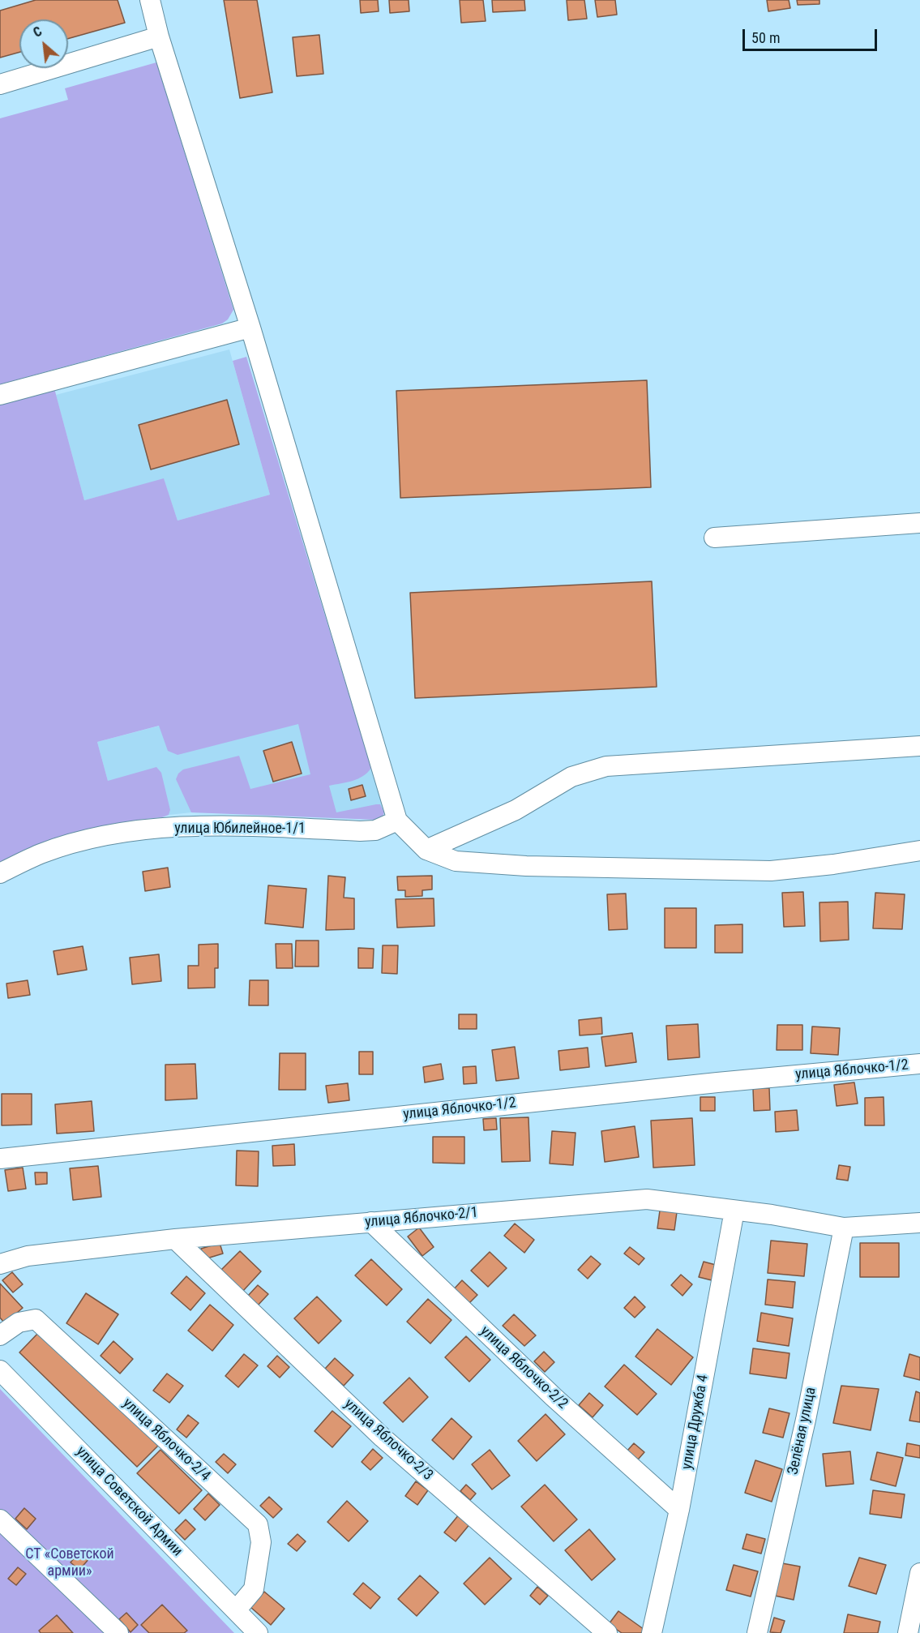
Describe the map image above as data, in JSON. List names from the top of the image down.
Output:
{
  "streets": {
    "street": [
      "улица Юбилейное-1/1",
      "улица Яблочко-1/2",
      "улица Яблочко-2/1",
      "улица Яблочко-2/2",
      "улица Дружба 4",
      "Зелёная улица",
      "улица Яблочко-2/4",
      "улица Яблочко-2/3",
      "улица Советской Армии"
    ]
  },
  "crossings": [
    ["улица Яблочко-2/1", "улица Яблочко-2/2"],
    ["улица Яблочко-2/1", "улица Дружба 4"],
    ["улица Яблочко-2/1", "Зелёная улица"],
    ["улица Яблочко-2/1", "улица Яблочко-2/3"],
    ["улица Яблочко-2/2", "улица Дружба 4"],
    ["улица Яблочко-2/4", "улица Советской Армии"]
  ],
  "parks": ["СТ «Советской армии»"],
  "scale_bar": "50 m",
  "north": "top left"
}
